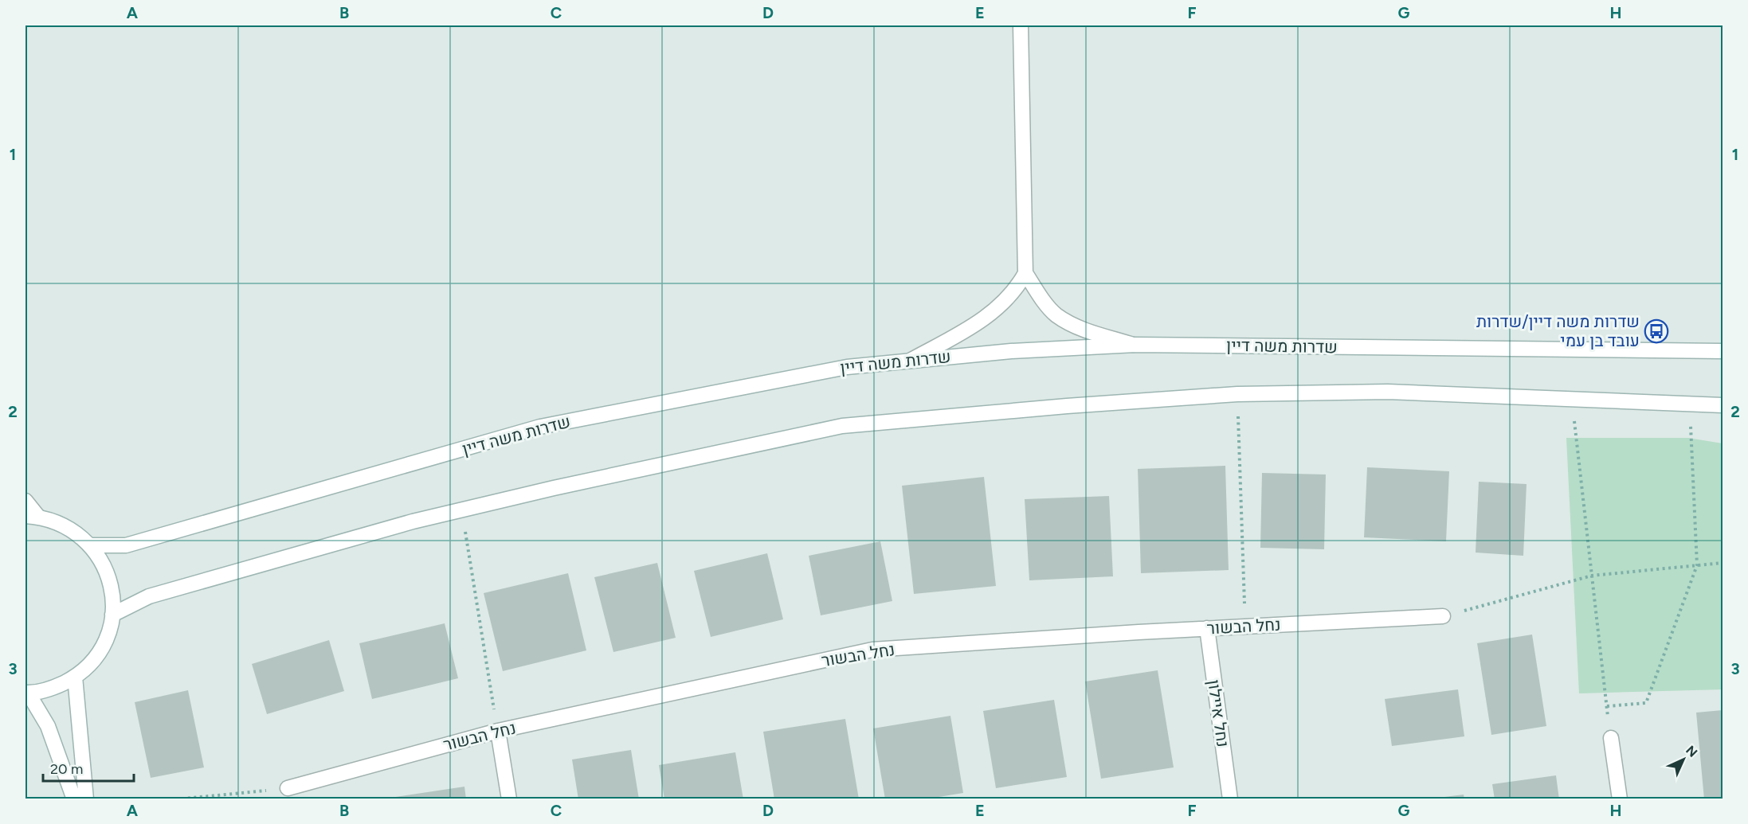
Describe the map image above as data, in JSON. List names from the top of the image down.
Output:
{
  "streets": {
    "main road": ["שדרות משה דיין", "נחל הבשור", "נחל איילון"]
  },
  "crossings": [
    ["נחל הבשור", "נחל איילון"]
  ],
  "places": {
    "bus stop": ["שדרות משה דיין/שדרות עובד בן עמי"]
  },
  "scale_bar": "20 m",
  "north": "top right",
  "grid": {
    "columns": [
      "A",
      "B",
      "C",
      "D",
      "E",
      "F",
      "G",
      "H"
    ],
    "rows": ["1", "2", "3"]
  }
}
